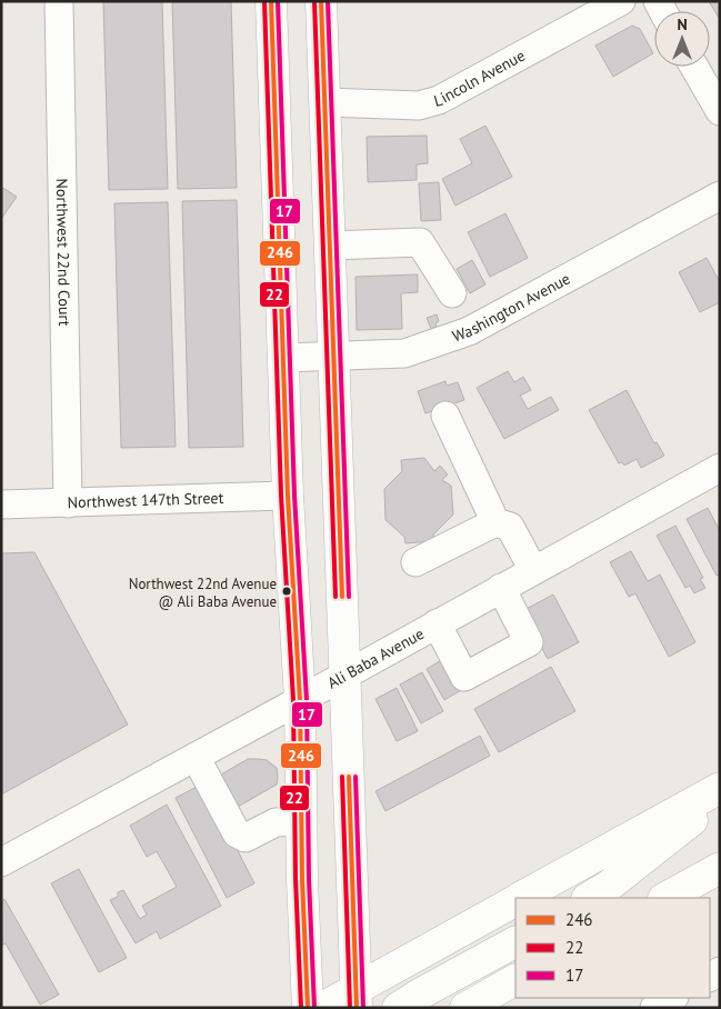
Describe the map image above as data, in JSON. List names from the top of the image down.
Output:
{
  "streets": {
    "street": [
      "Lincoln Avenue",
      "Northwest 22nd Court",
      "Washington Avenue",
      "Northwest 147th Street",
      "Ali Baba Avenue"
    ]
  },
  "crossings": [
    ["Northwest 22nd Court", "Northwest 147th Street"]
  ],
  "places": ["Northwest 22nd Avenue @ Ali Baba Avenue"],
  "lines": ["transit line 246", "transit line 22", "transit line 17"],
  "legend": ["246", "22", "17"],
  "north": "top"
}
